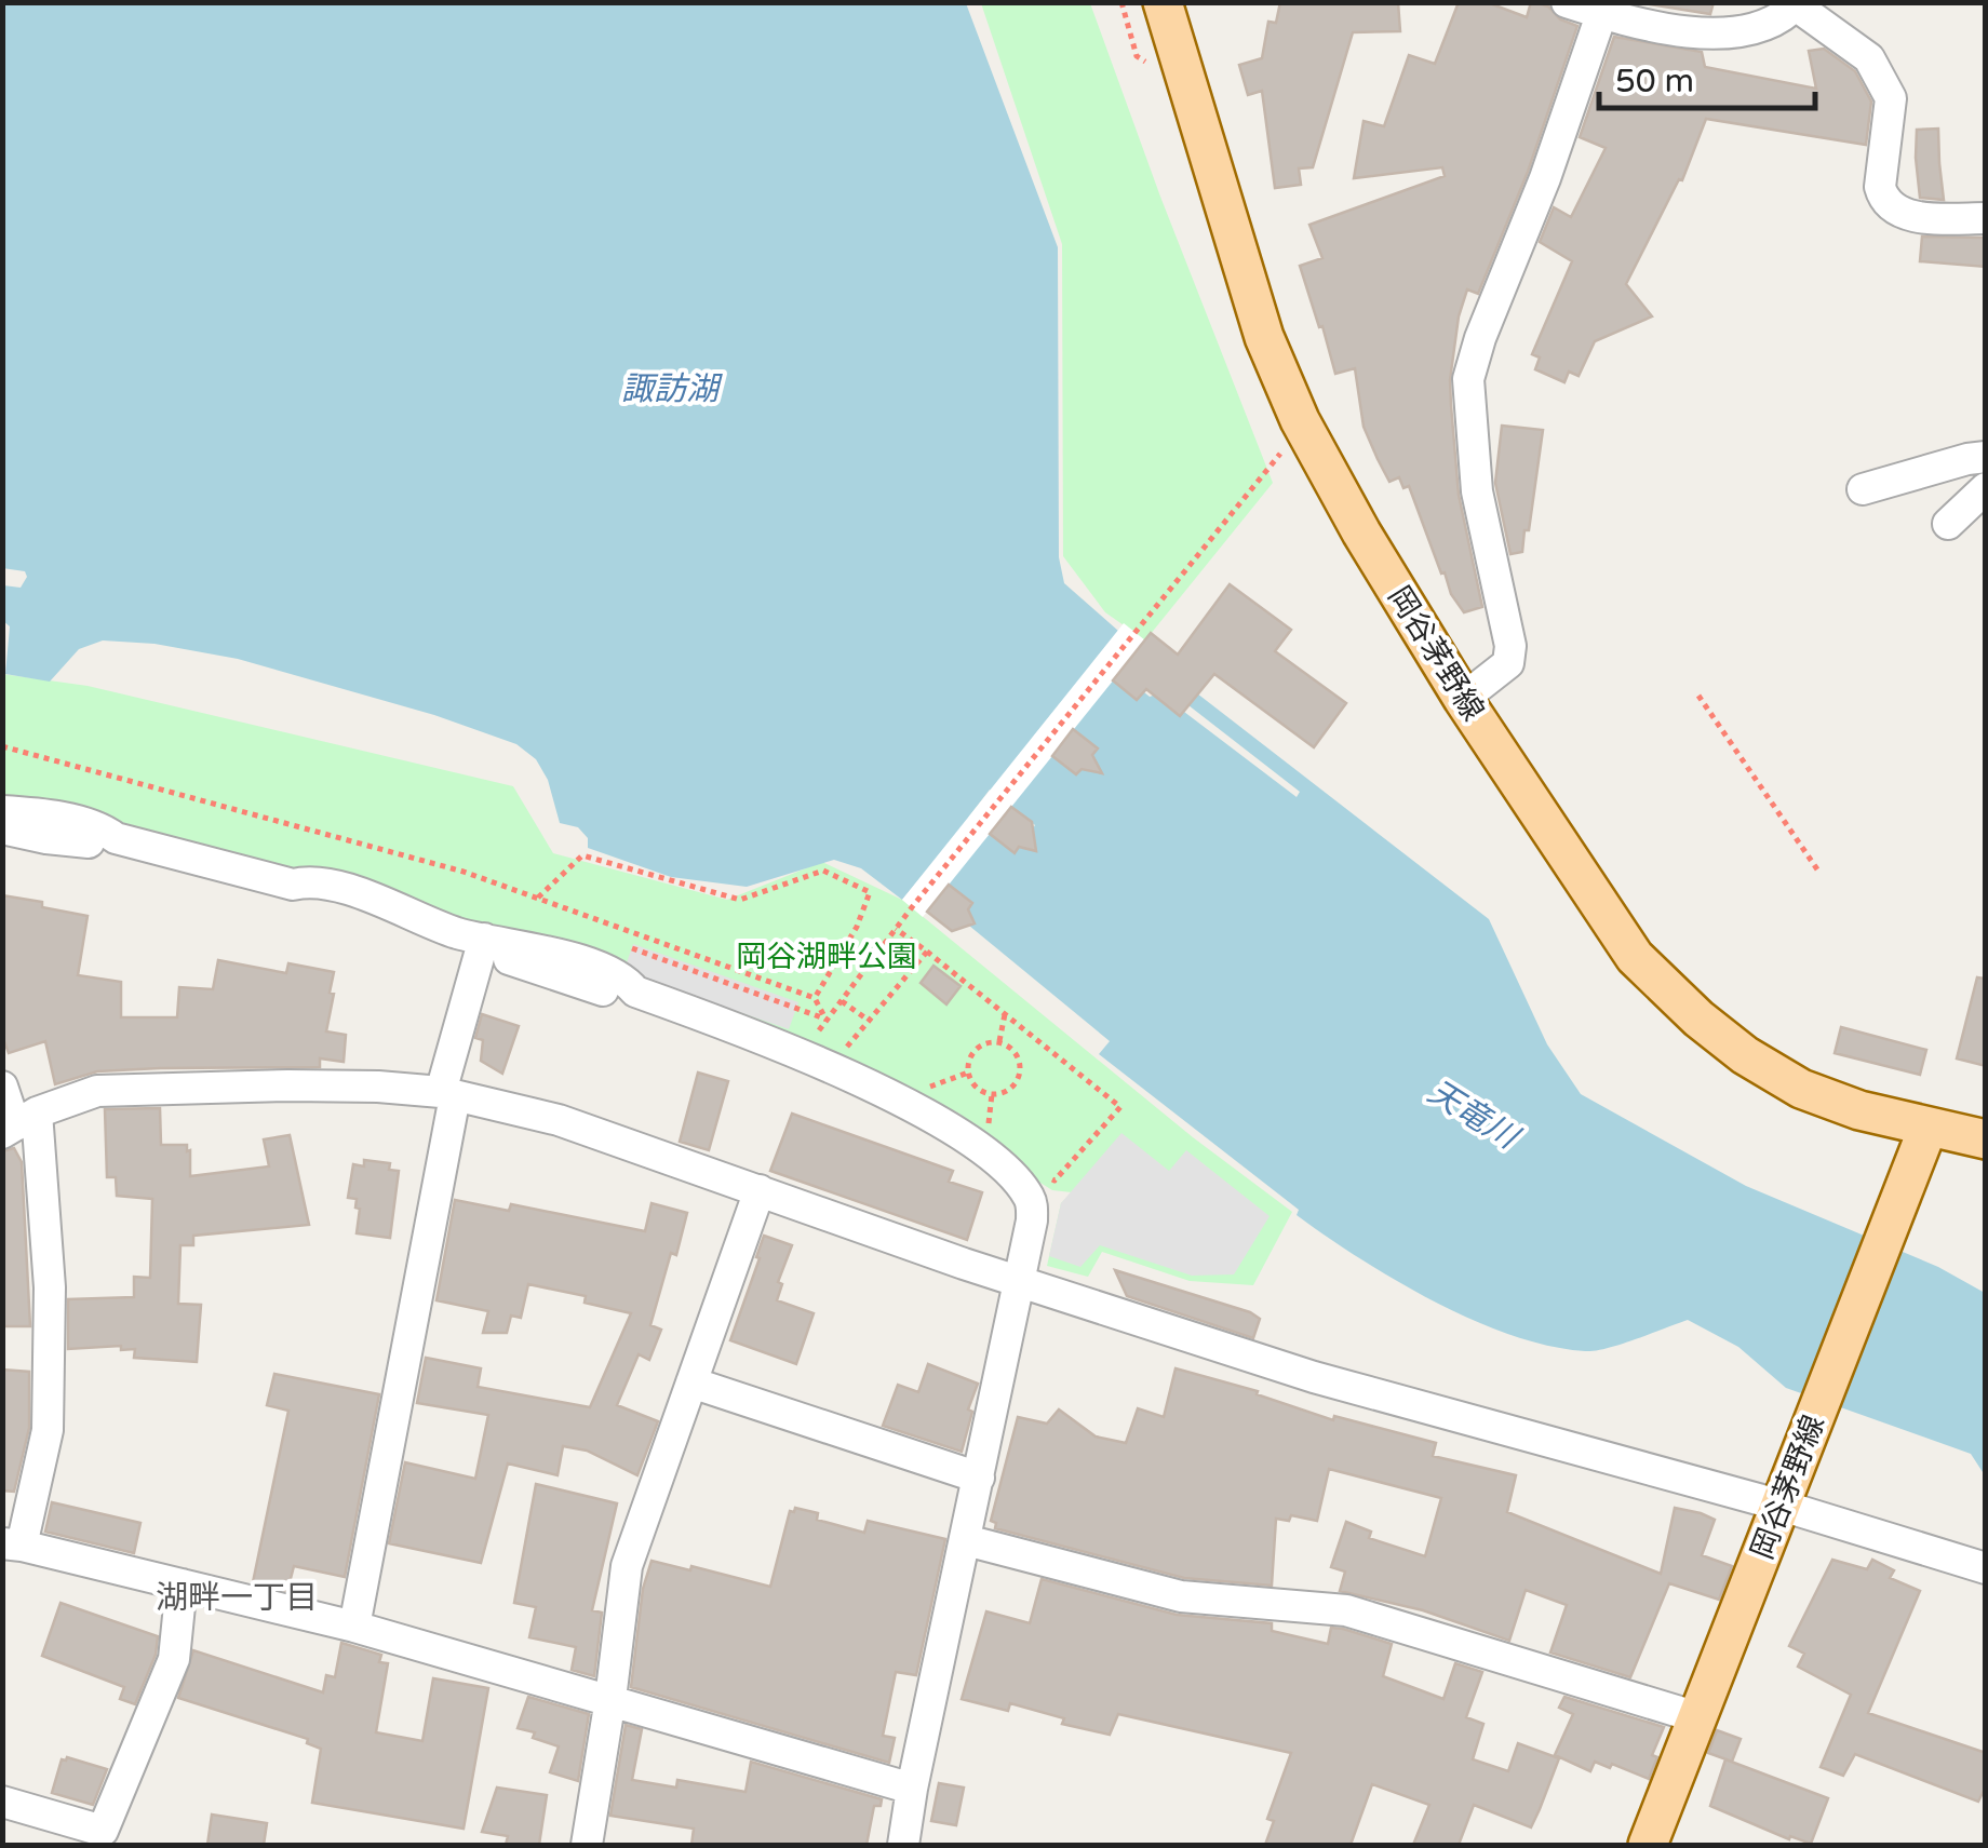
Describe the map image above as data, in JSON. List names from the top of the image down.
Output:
{
  "streets": {
    "main road": ["岡谷茅野線"]
  },
  "districts": ["湖畔一丁目"],
  "water": ["諏訪湖", "天竜川"],
  "parks": ["岡谷湖畔公園"],
  "scale_bar": "50 m"
}
